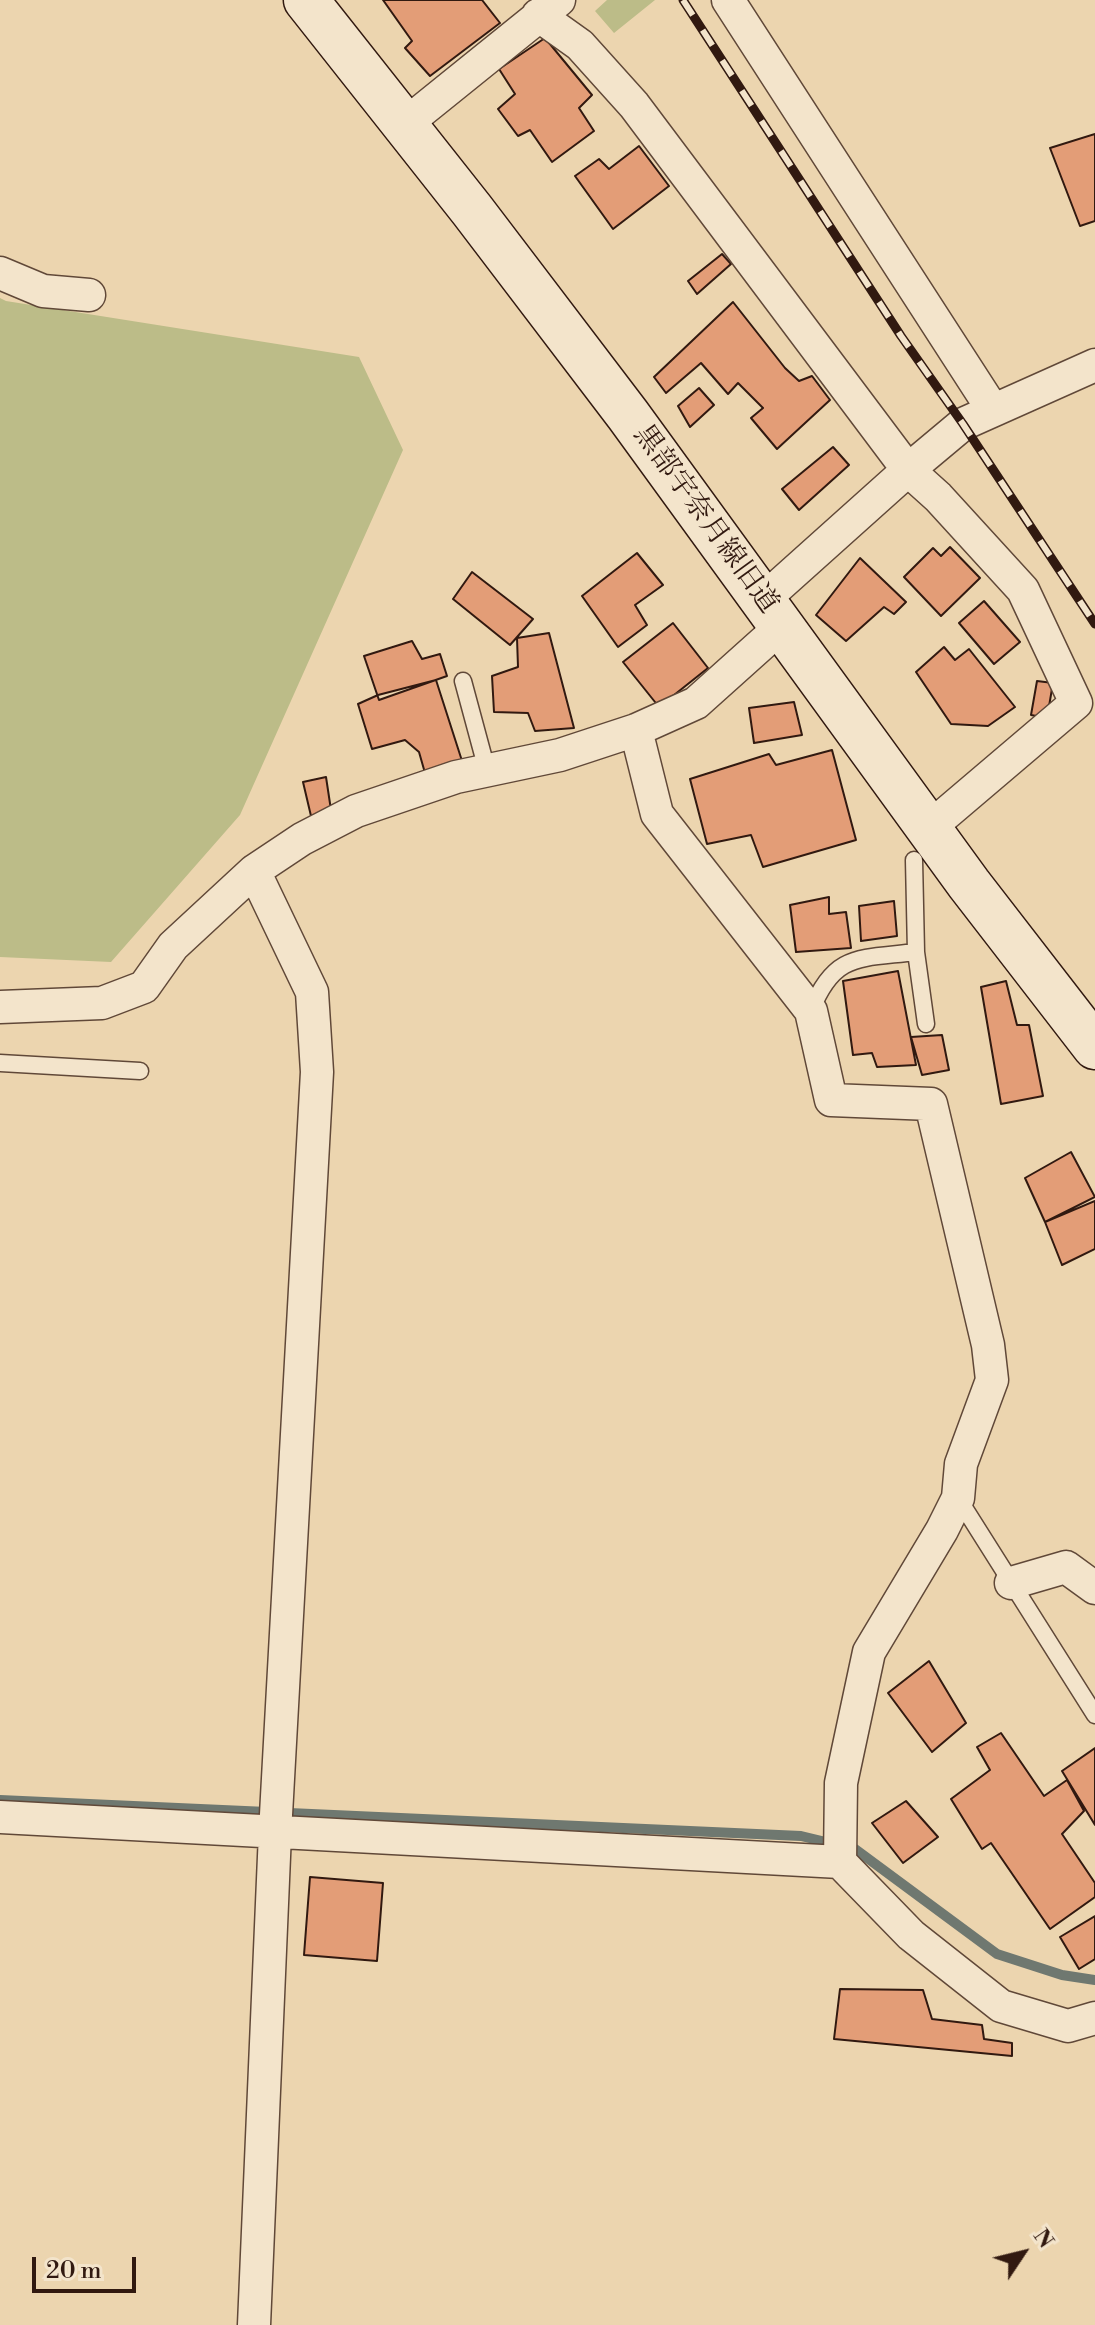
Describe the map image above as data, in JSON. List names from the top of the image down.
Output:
{
  "streets": {
    "street": ["黒部宇奈月線旧道"]
  },
  "scale_bar": "20 m",
  "north": "top right"
}
